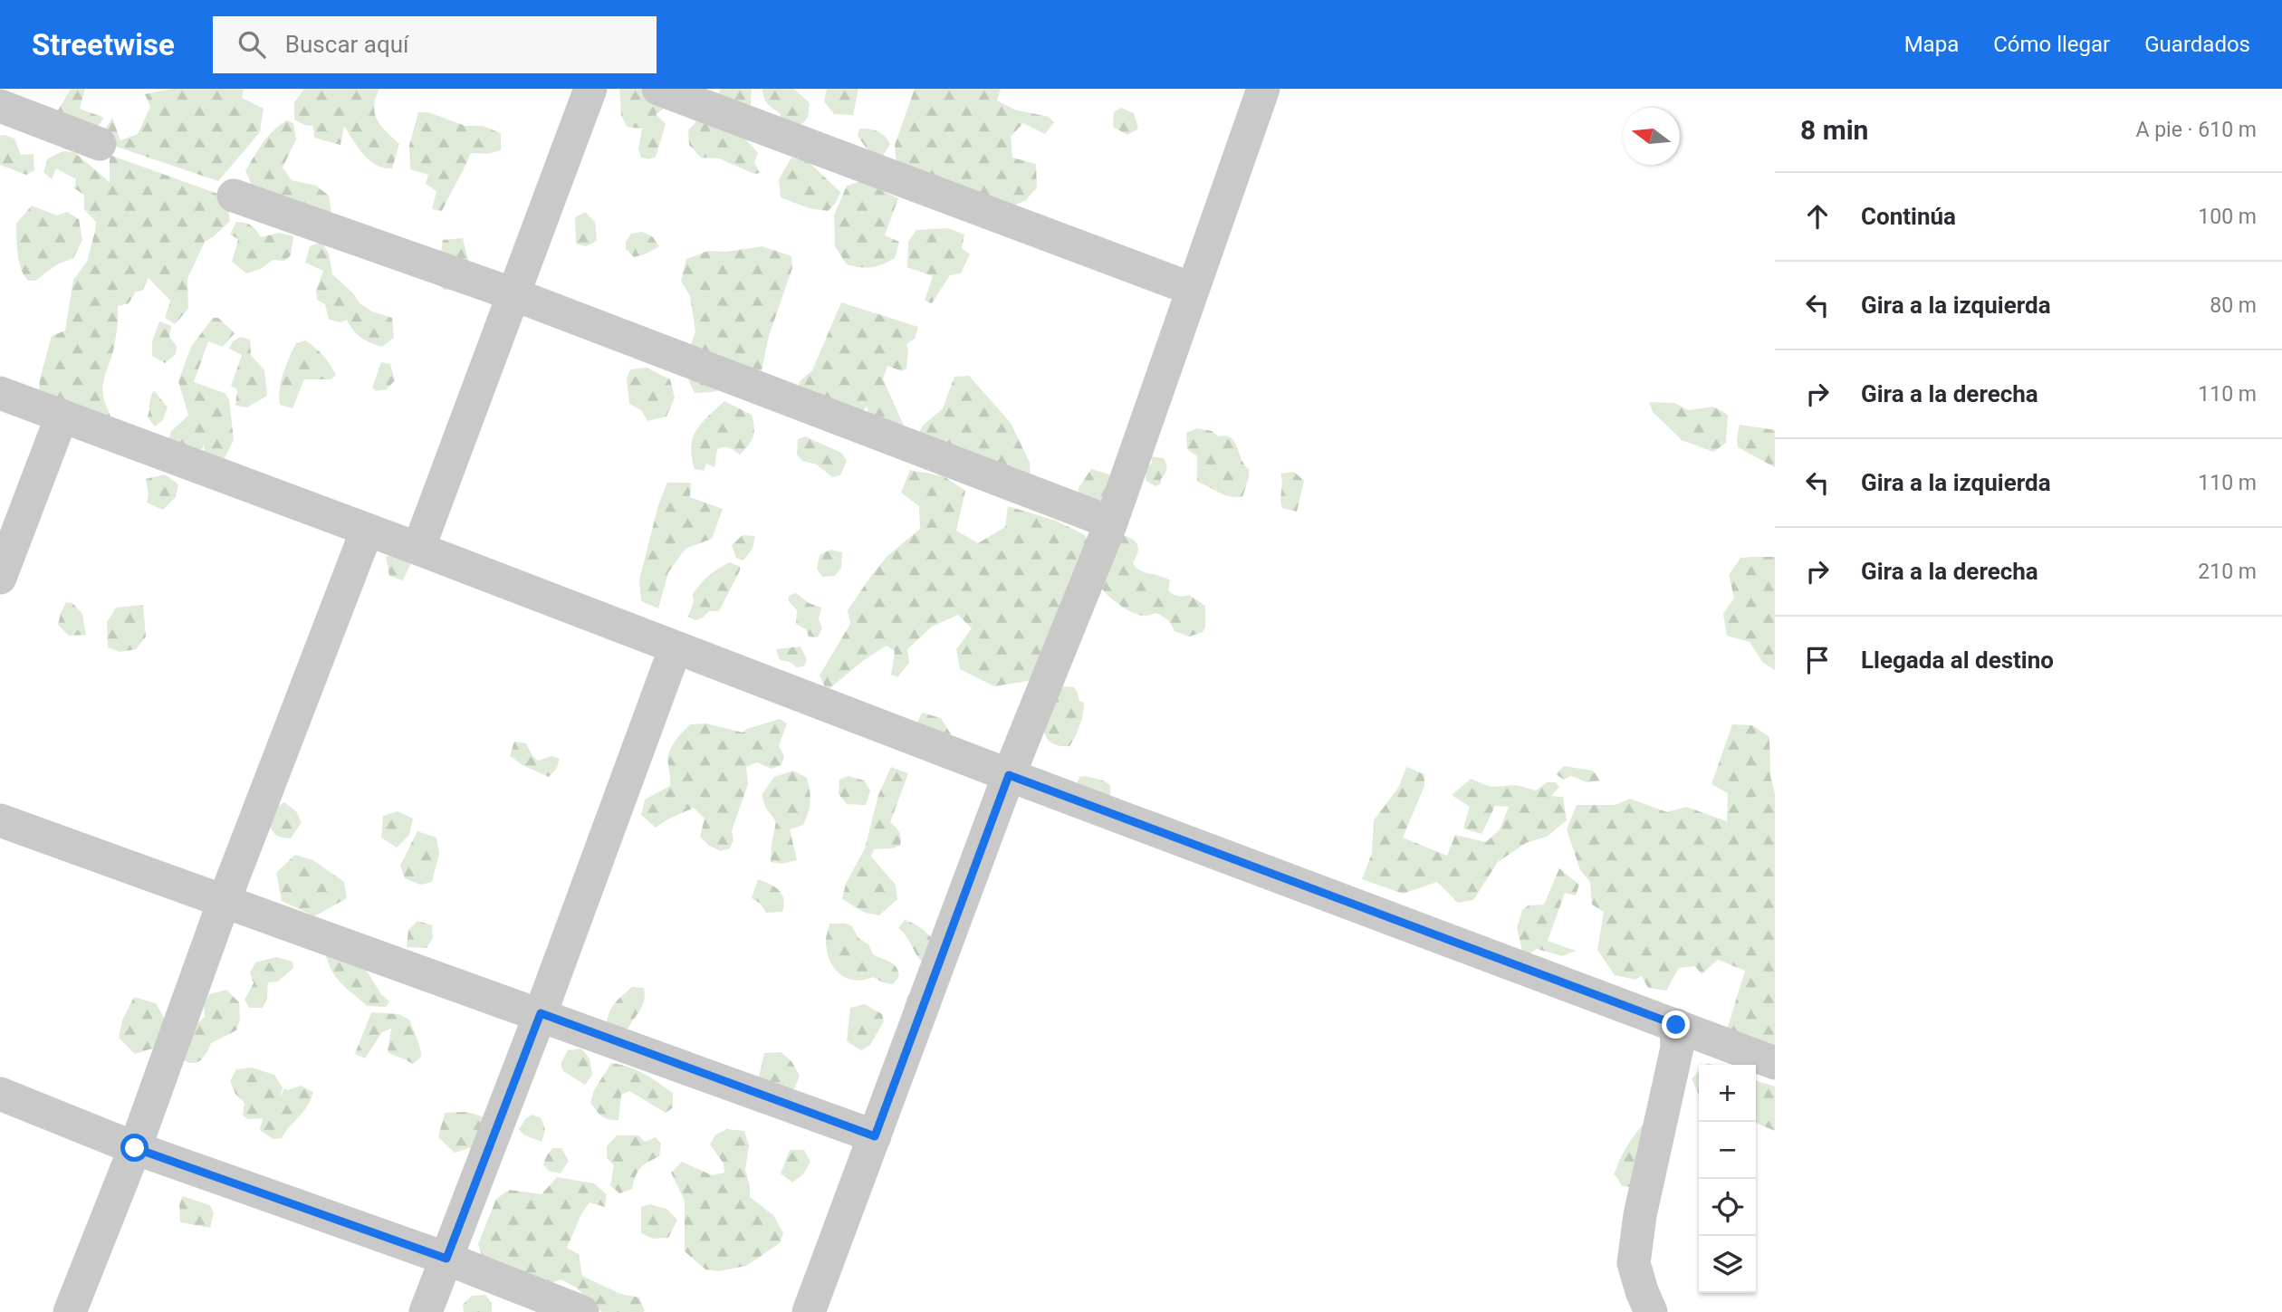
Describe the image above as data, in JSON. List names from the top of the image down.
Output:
{
  "north": "left",
  "page": {
    "header": "Streetwise",
    "search": "Buscar aquí",
    "nav": ["Mapa", "Cómo llegar", "Guardados"],
    "heading": ["8 min", "A pie · 610 m"],
    "list": [
      ["Continúa", "100 m"],
      ["Gira a la izquierda", "80 m"],
      ["Gira a la derecha", "110 m"],
      ["Gira a la izquierda", "110 m"],
      ["Gira a la derecha", "210 m"],
      "Llegada al destino"
    ],
    "map_buttons": ["+", "−"]
  }
}
